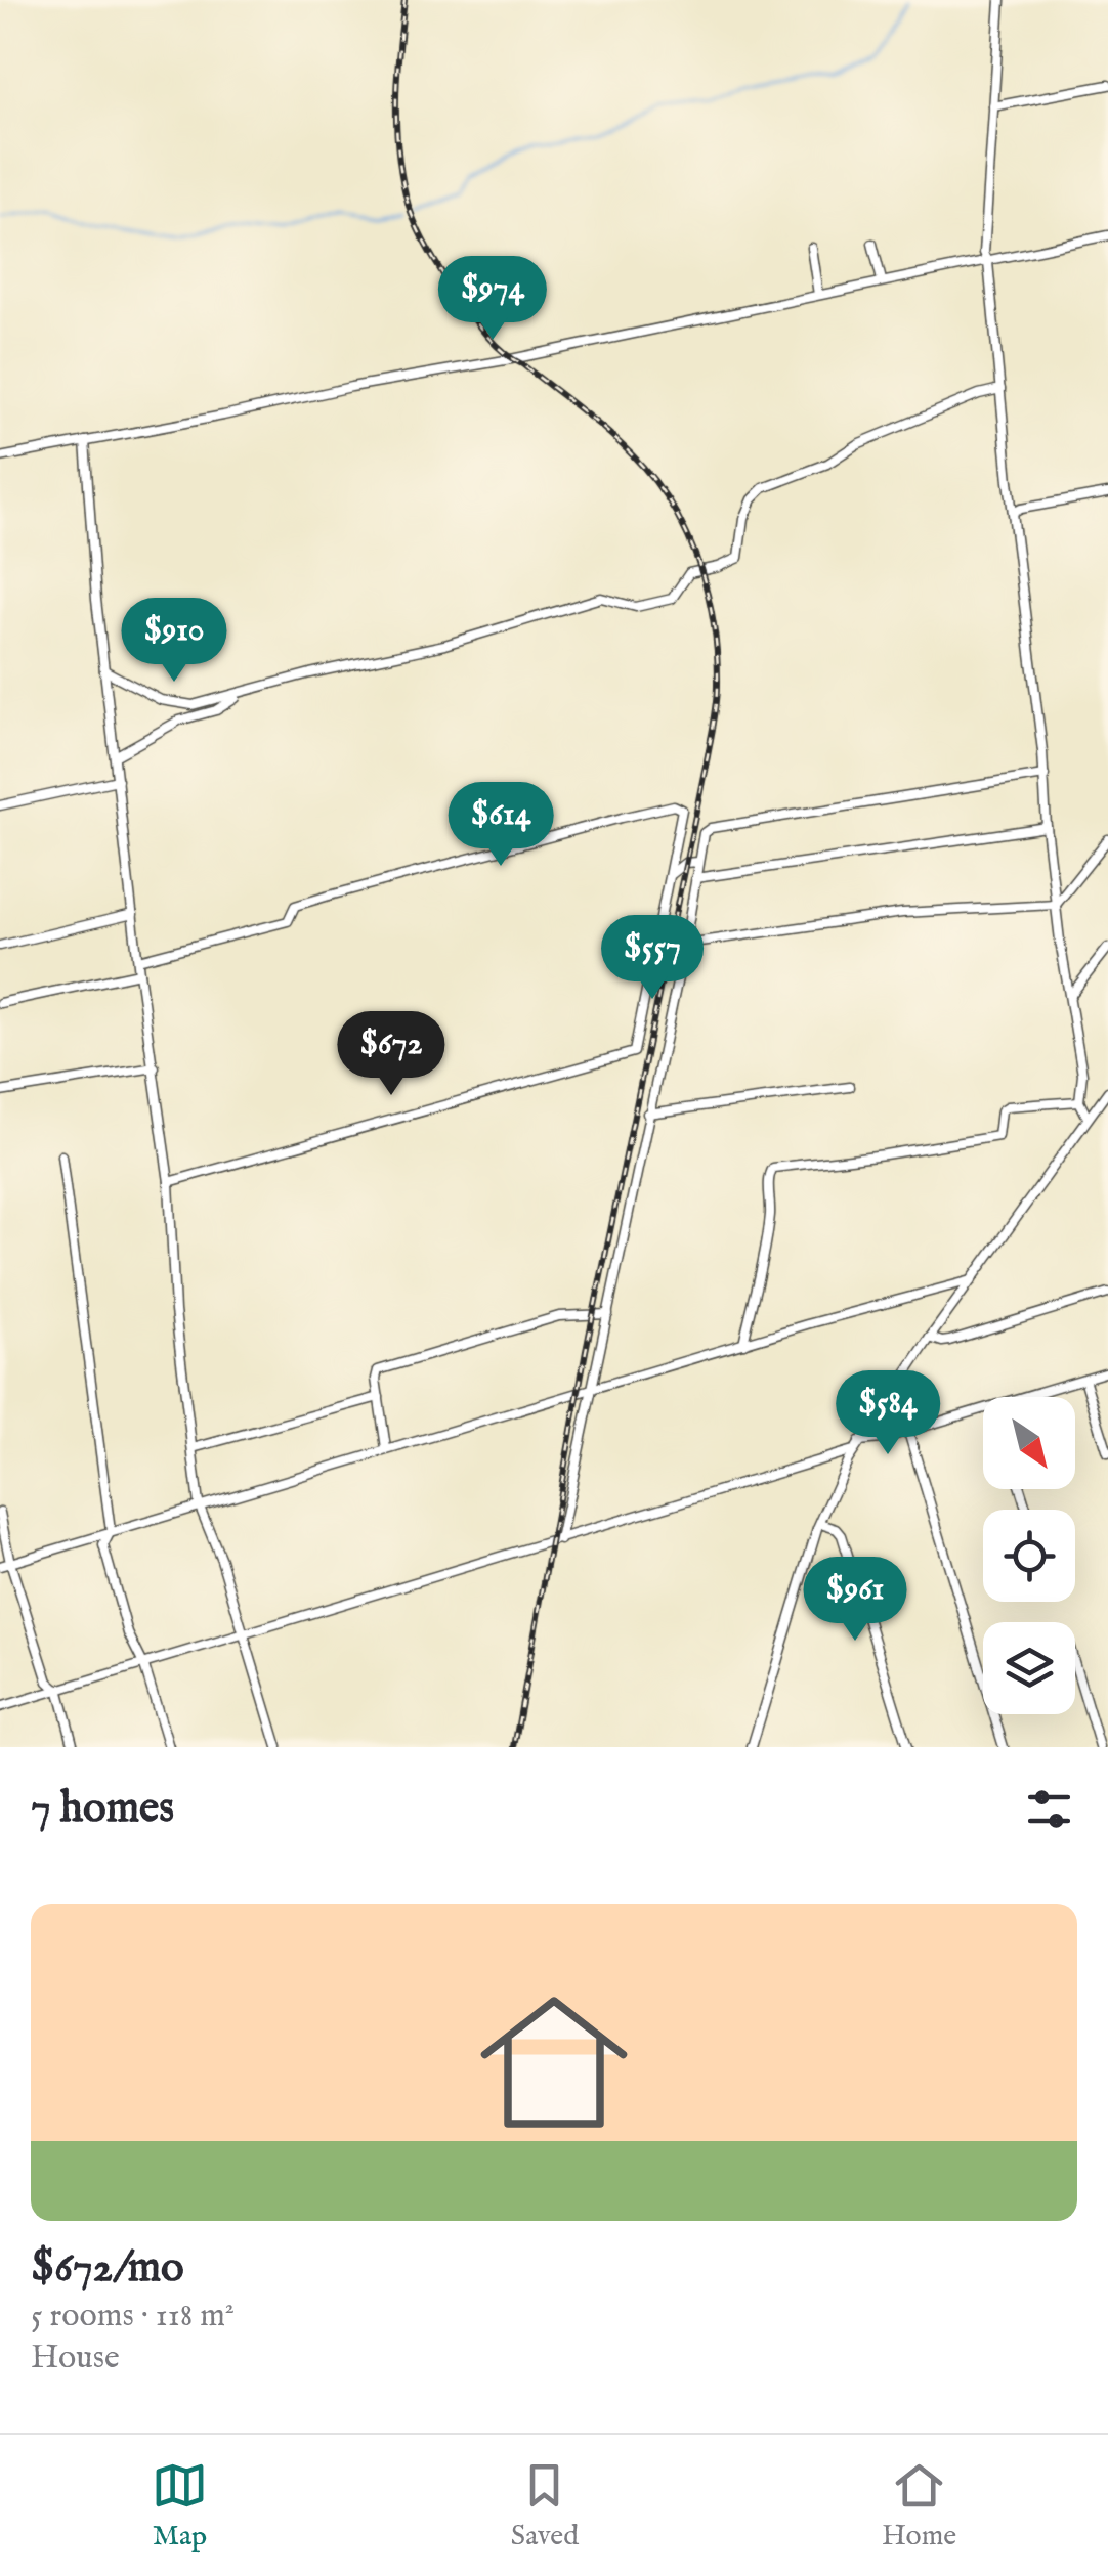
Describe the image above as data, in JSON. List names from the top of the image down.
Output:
{
  "north": "bottom right",
  "page": {
    "price": [
      "$974",
      "$910",
      "$614",
      "$557",
      "$672",
      "$584",
      "$961"
    ],
    "heading": "7 homes",
    "list": [
      {
        "name": "$672/mo",
        "note": "5 rooms · 118 m² · House"
      }
    ],
    "tabs": ["Map", "Saved", "Home"]
  }
}
